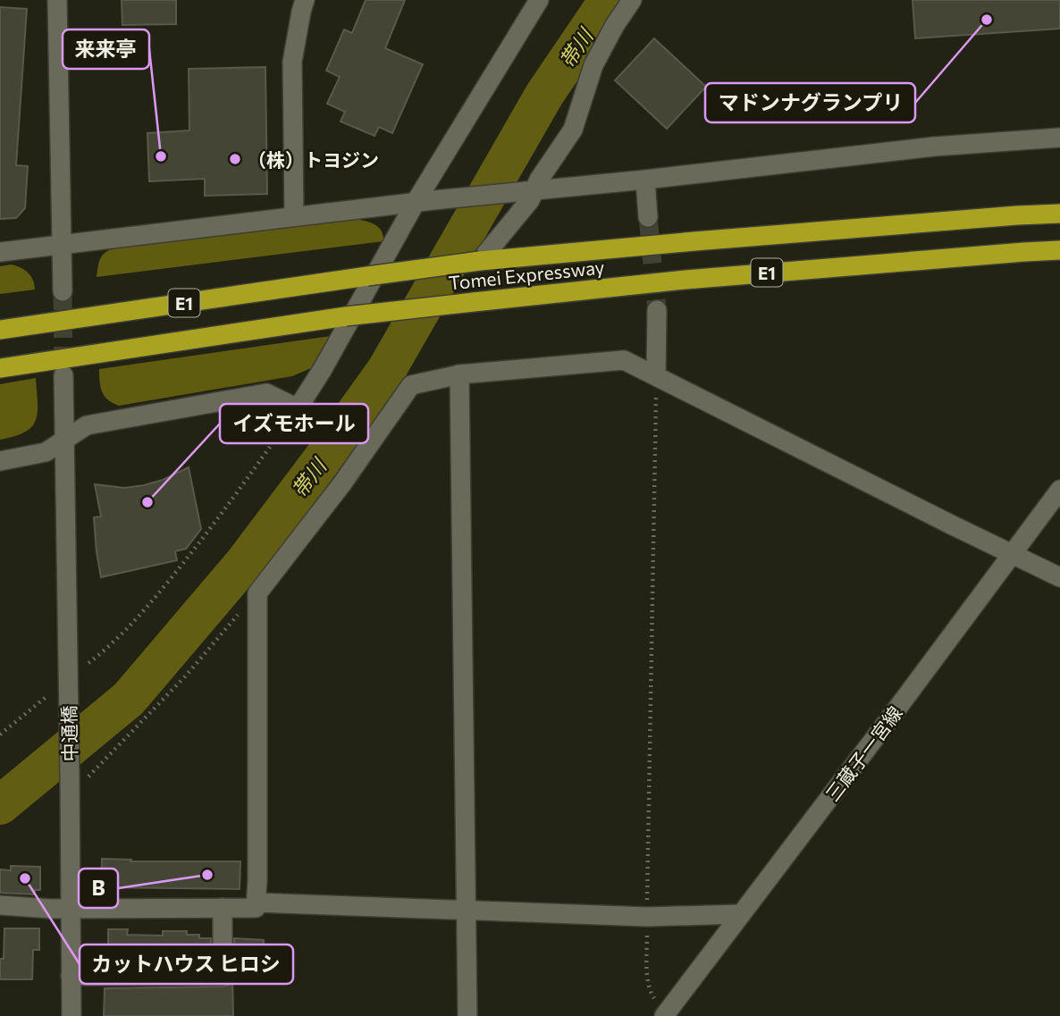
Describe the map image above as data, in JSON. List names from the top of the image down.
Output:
{
  "streets": {
    "highway": ["E1", "Tomei Expressway"],
    "street": ["中通橋", "三蔵子一宮線"]
  },
  "water": ["帯川"],
  "places": [
    "マドンナグランプリ",
    "来来亭",
    "（株）トヨジン",
    "イズモホール",
    "B",
    "カットハウス ヒロシ"
  ]
}
